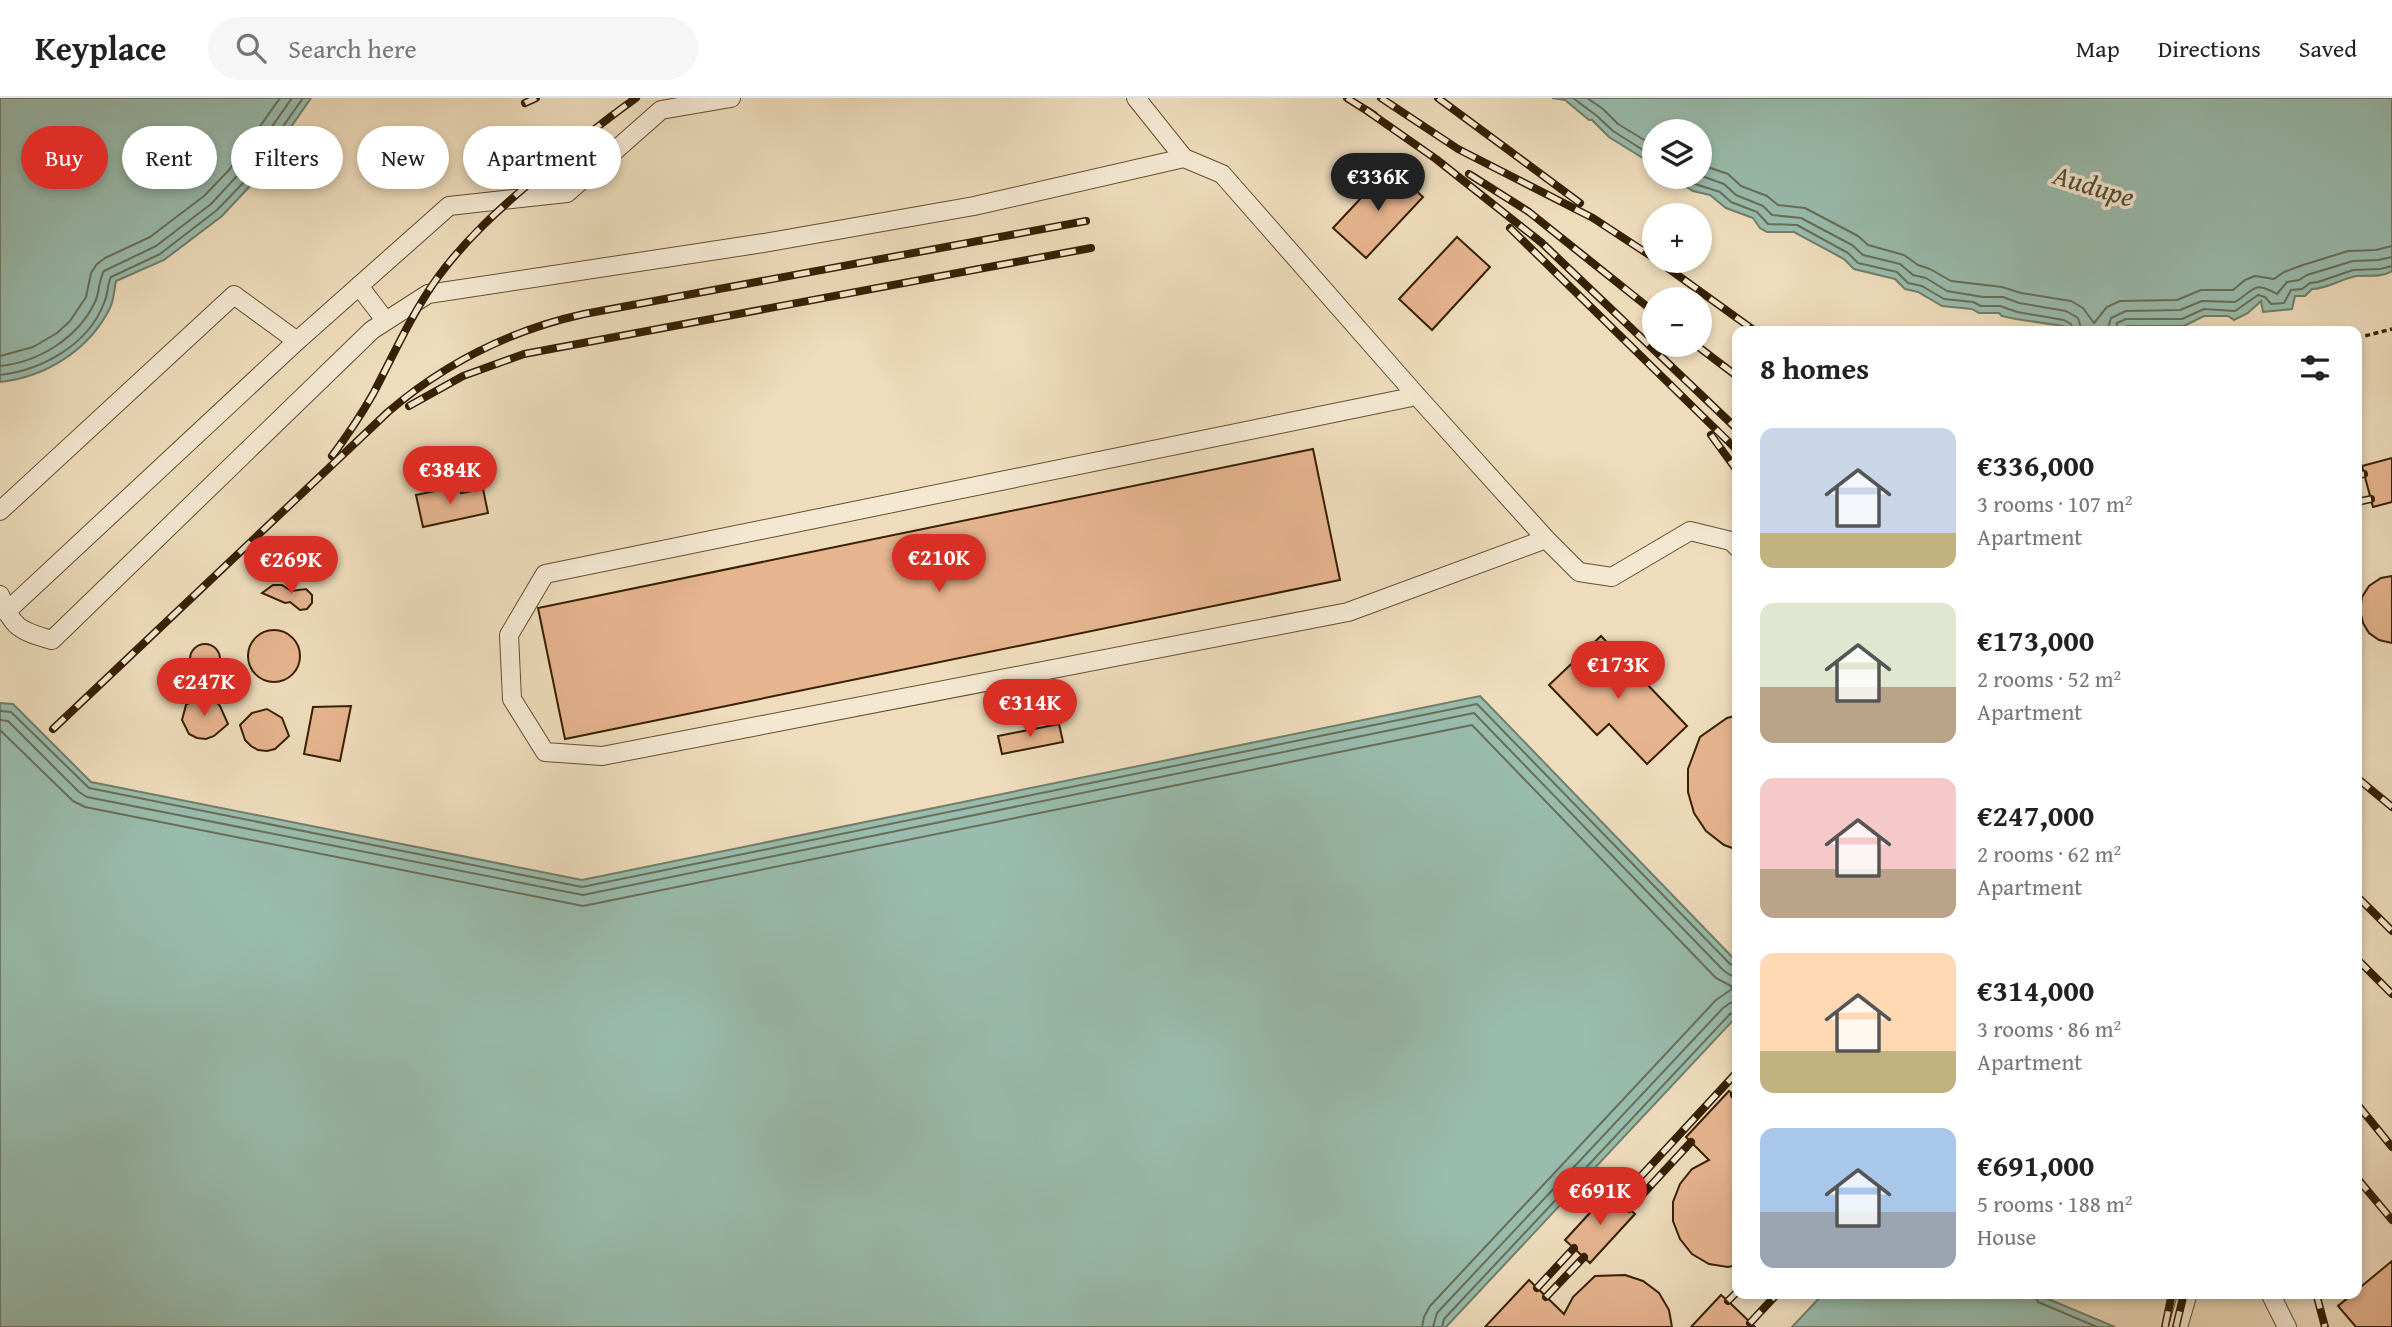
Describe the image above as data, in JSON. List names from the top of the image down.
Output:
{
  "water": ["Audupe"],
  "page": {
    "header": "Keyplace",
    "search": "Search here",
    "nav": ["Map", "Directions", "Saved"],
    "map_buttons": ["+", "−"],
    "chip": [
      "Buy",
      "Rent",
      "Filters",
      "New",
      "Apartment"
    ],
    "price": [
      "€336K",
      "€384K",
      "€210K",
      "€269K",
      "€173K",
      "€247K",
      "€314K",
      "€691K"
    ],
    "heading": "8 homes",
    "list": [
      {
        "name": "€336,000",
        "note": "3 rooms · 107 m² · Apartment"
      },
      {
        "name": "€173,000",
        "note": "2 rooms · 52 m² · Apartment"
      },
      {
        "name": "€247,000",
        "note": "2 rooms · 62 m² · Apartment"
      },
      {
        "name": "€314,000",
        "note": "3 rooms · 86 m² · Apartment"
      },
      {
        "name": "€691,000",
        "note": "5 rooms · 188 m² · House"
      }
    ]
  }
}
